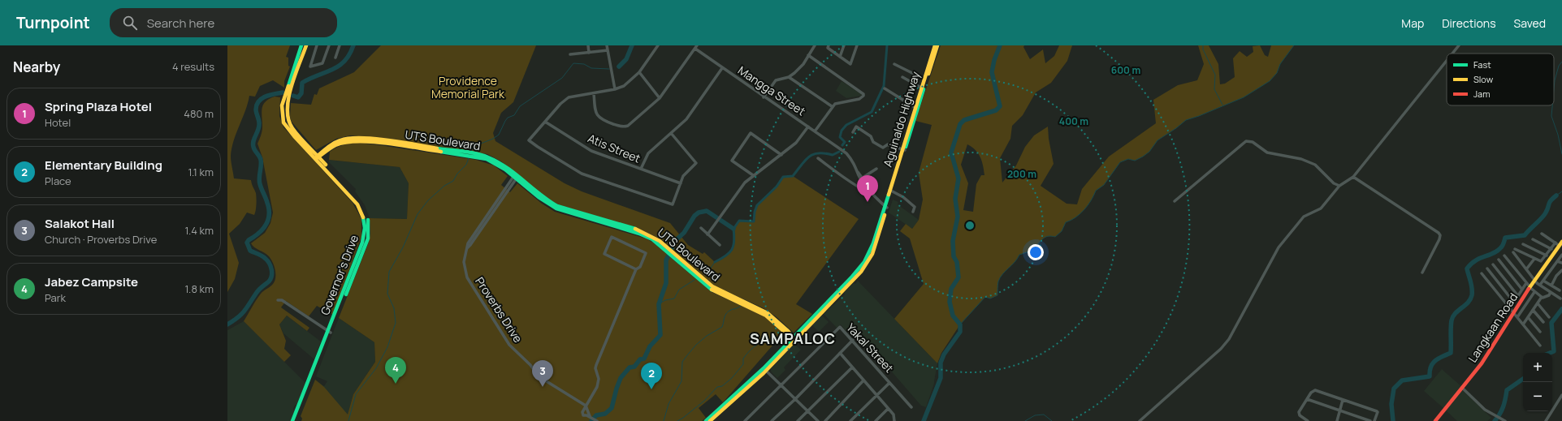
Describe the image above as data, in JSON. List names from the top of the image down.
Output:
{
  "streets": {
    "main road": [
      "Aguinaldo Highway",
      "UTS Boulevard",
      "Governor's Drive",
      "Langkaan Road"
    ],
    "street": [
      "Mangga Street",
      "Atis Street",
      "Proverbs Drive",
      "Yakal Street"
    ]
  },
  "crossings": [
    ["Aguinaldo Highway", "UTS Boulevard"],
    ["UTS Boulevard", "Governor's Drive"],
    ["UTS Boulevard", "Proverbs Drive"]
  ],
  "districts": ["SAMPALOC"],
  "parks": ["Providence Memorial Park"],
  "legend": ["Fast", "Slow", "Jam"],
  "page": {
    "header": "Turnpoint",
    "search": "Search here",
    "nav": ["Map", "Directions", "Saved"],
    "heading": ["Nearby", "4 results"],
    "list": [
      {
        "mark": "1",
        "name": "Spring Plaza Hotel",
        "note": "Hotel",
        "value": "480 m"
      },
      {
        "mark": "2",
        "name": "Elementary Building",
        "note": "Place",
        "value": "1.1 km"
      },
      {
        "mark": "3",
        "name": "Salakot Hall",
        "note": "Church · Proverbs Drive",
        "value": "1.4 km"
      },
      {
        "mark": "4",
        "name": "Jabez Campsite",
        "note": "Park",
        "value": "1.8 km"
      }
    ],
    "pins": [
      "1",
      "4",
      "3",
      "2"
    ],
    "map_buttons": ["+", "−"]
  },
  "rings": ["600 m", "400 m", "200 m"]
}
